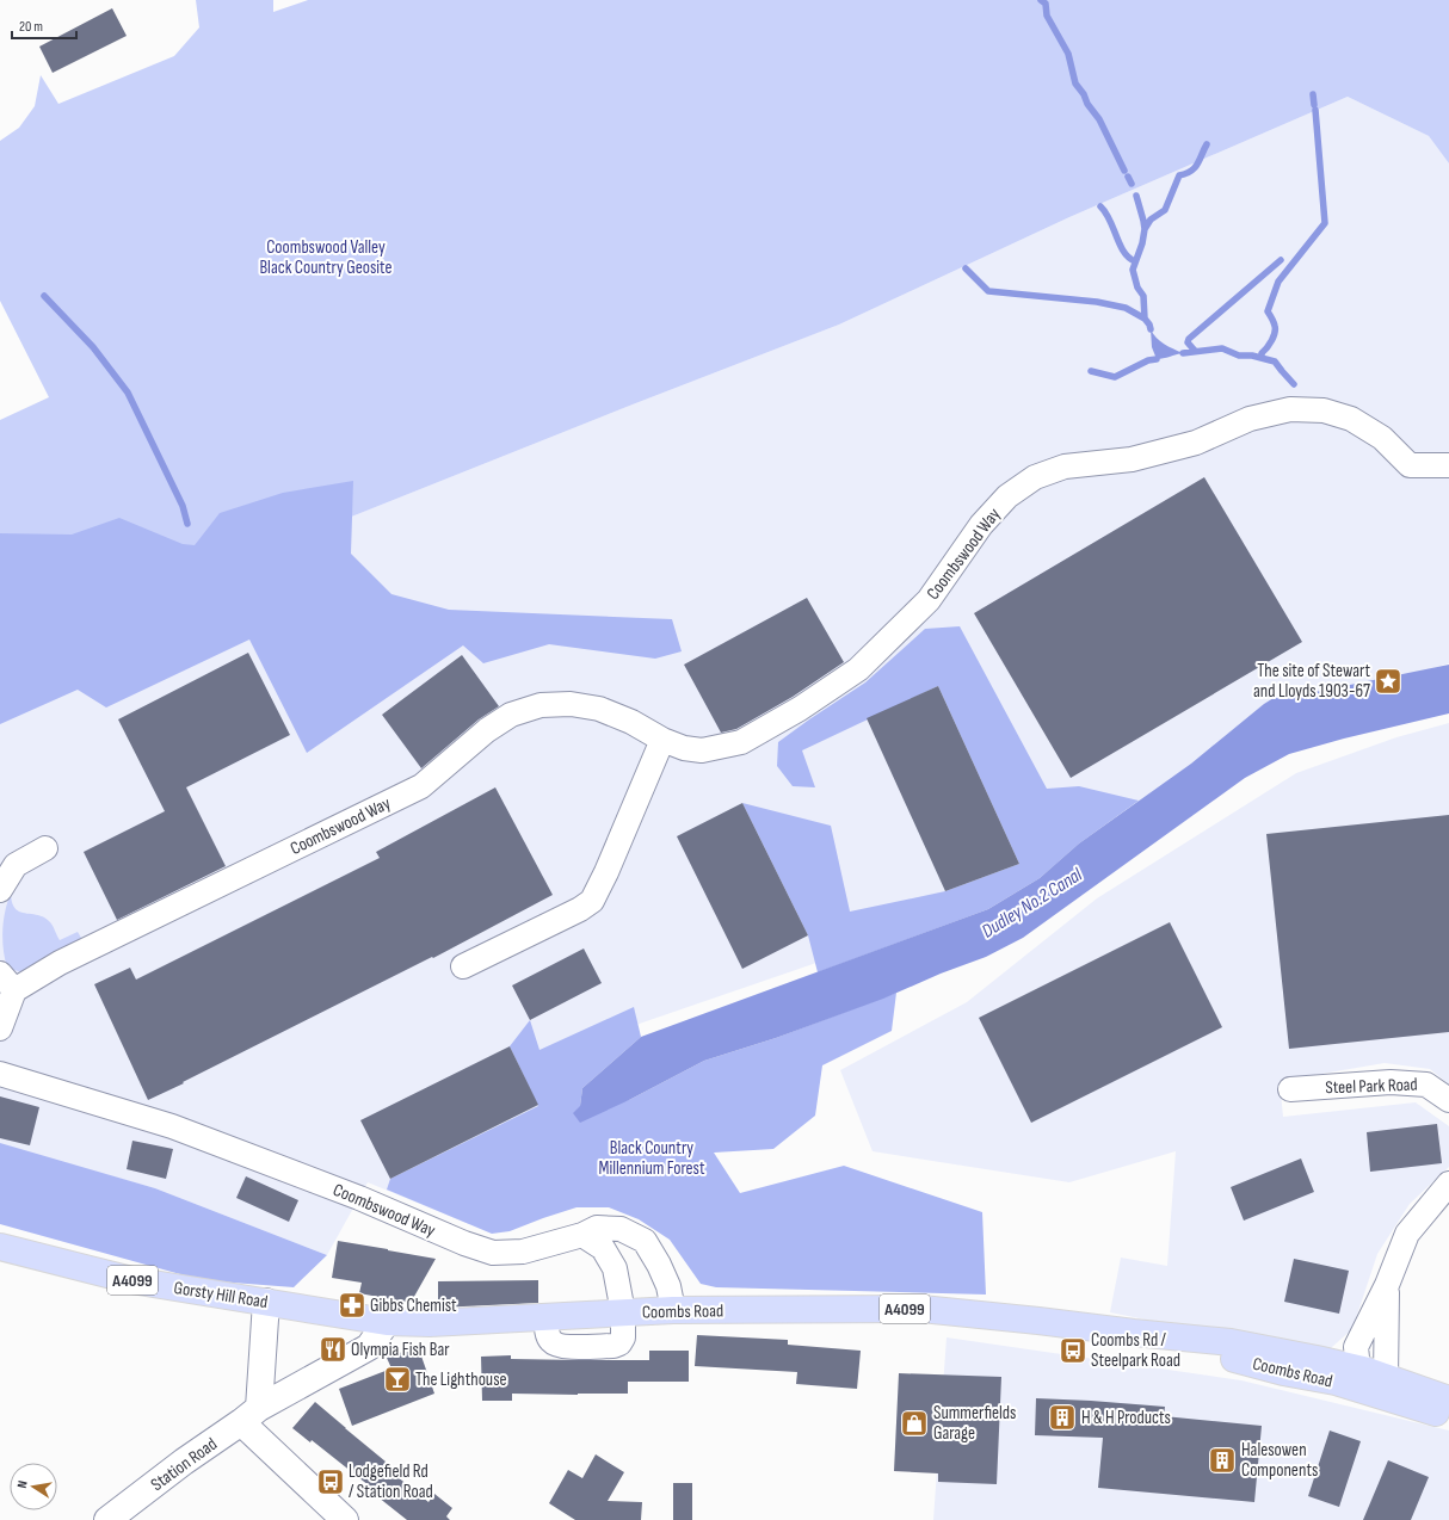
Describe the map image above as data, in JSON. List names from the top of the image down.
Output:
{
  "streets": {
    "main road": ["A4099", "Gorsty Hill Road", "Coombs Road"],
    "street": ["Coombswood Way", "Steel Park Road", "Station Road"]
  },
  "crossings": [
    ["Coombswood Way", "Coombs Road"],
    ["Gorsty Hill Road", "Coombs Road"]
  ],
  "water": ["Dudley No.2 Canal"],
  "parks": ["Coombswood Valley Black Country Geosite", "Black Country Millennium Forest"],
  "places": {
    "place": ["The site of Stewart and Lloyds 1903-67"],
    "pharmacy": ["Gibbs Chemist"],
    "restaurant": ["Olympia Fish Bar"],
    "bus stop": ["Coombs Rd / Steelpark Road", "Lodgefield Rd / Station Road"],
    "bar": ["The Lighthouse"],
    "building": ["H & H Products", "Halesowen Components"],
    "shop": ["Summerfields Garage"]
  },
  "scale_bar": "20 m",
  "north": "left"
}
